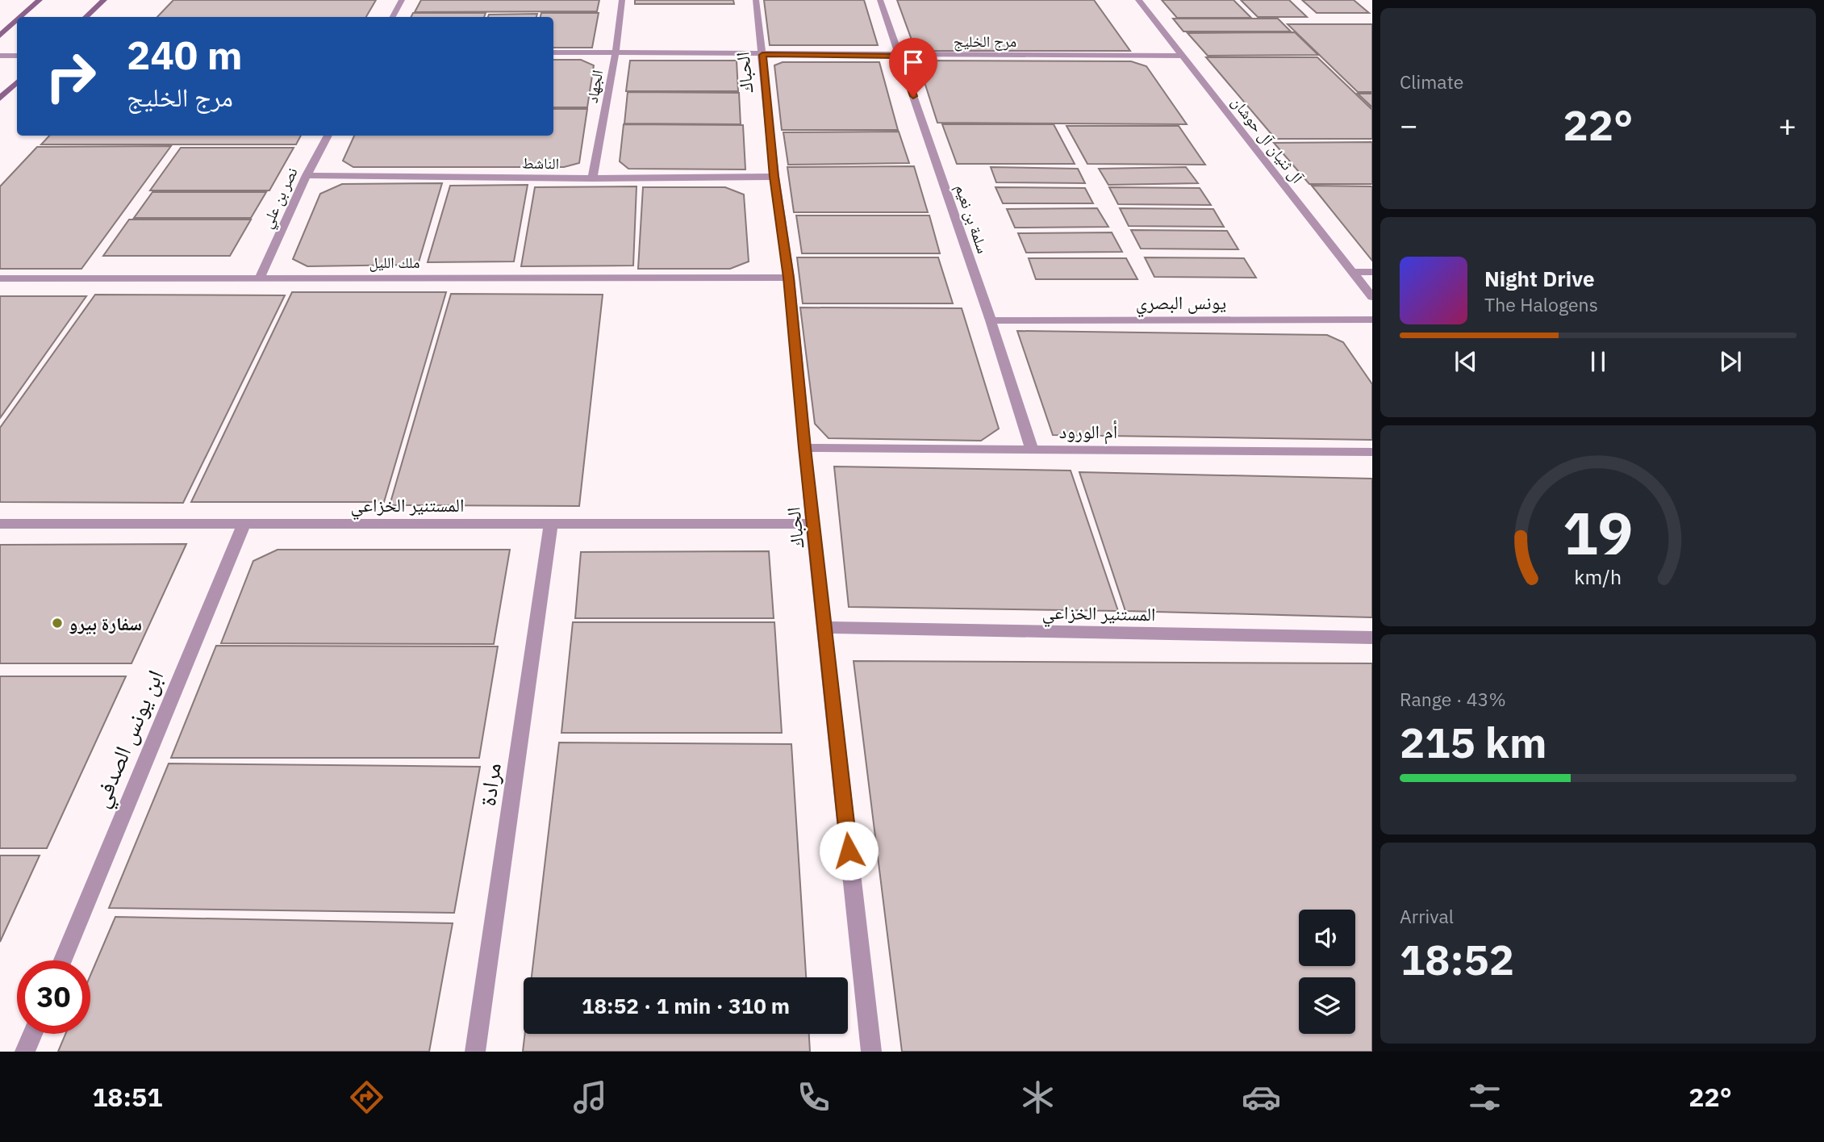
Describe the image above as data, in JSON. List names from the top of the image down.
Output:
{
  "streets": {
    "street": [
      "مرج الخليج",
      "الحباك",
      "الجهاد",
      "آل ثنيان آل حوشان",
      "الناشط",
      "نصر بن علي",
      "سلمة بن نعيم",
      "ملك الليل",
      "يونس البصري",
      "أم الورود",
      "المستنير الخزاعي",
      "ابن يونس الصدفي",
      "مرادة"
    ]
  },
  "crossings": [
    ["مرج الخليج", "الحباك"],
    ["مرج الخليج", "الجهاد"],
    ["مرج الخليج", "آل ثنيان آل حوشان"],
    ["مرج الخليج", "سلمة بن نعيم"],
    ["الحباك", "الناشط"],
    ["الحباك", "ملك الليل"],
    ["الحباك", "أم الورود"],
    ["الحباك", "المستنير الخزاعي"],
    ["الجهاد", "الناشط"],
    ["الناشط", "نصر بن علي"],
    ["نصر بن علي", "ملك الليل"],
    ["سلمة بن نعيم", "يونس البصري"],
    ["سلمة بن نعيم", "أم الورود"],
    ["المستنير الخزاعي", "ابن يونس الصدفي"],
    ["المستنير الخزاعي", "مرادة"]
  ],
  "places": ["سفارة بيرو"],
  "page": {
    "tile": [
      "Climate",
      ["Range · 43%", "215 km"],
      ["Arrival", "18:52"]
    ],
    "turn": ["240 m", "مرج الخليج"],
    "heat": ["−", "22°", "+"],
    "song": ["Night Drive", "The Halogens"],
    "limit": "30",
    "trip": "18:52 · 1 min · 310 m",
    "tabs": ["18:51", "22°"],
    "gauge": ["19", "km/h"]
  }
}
